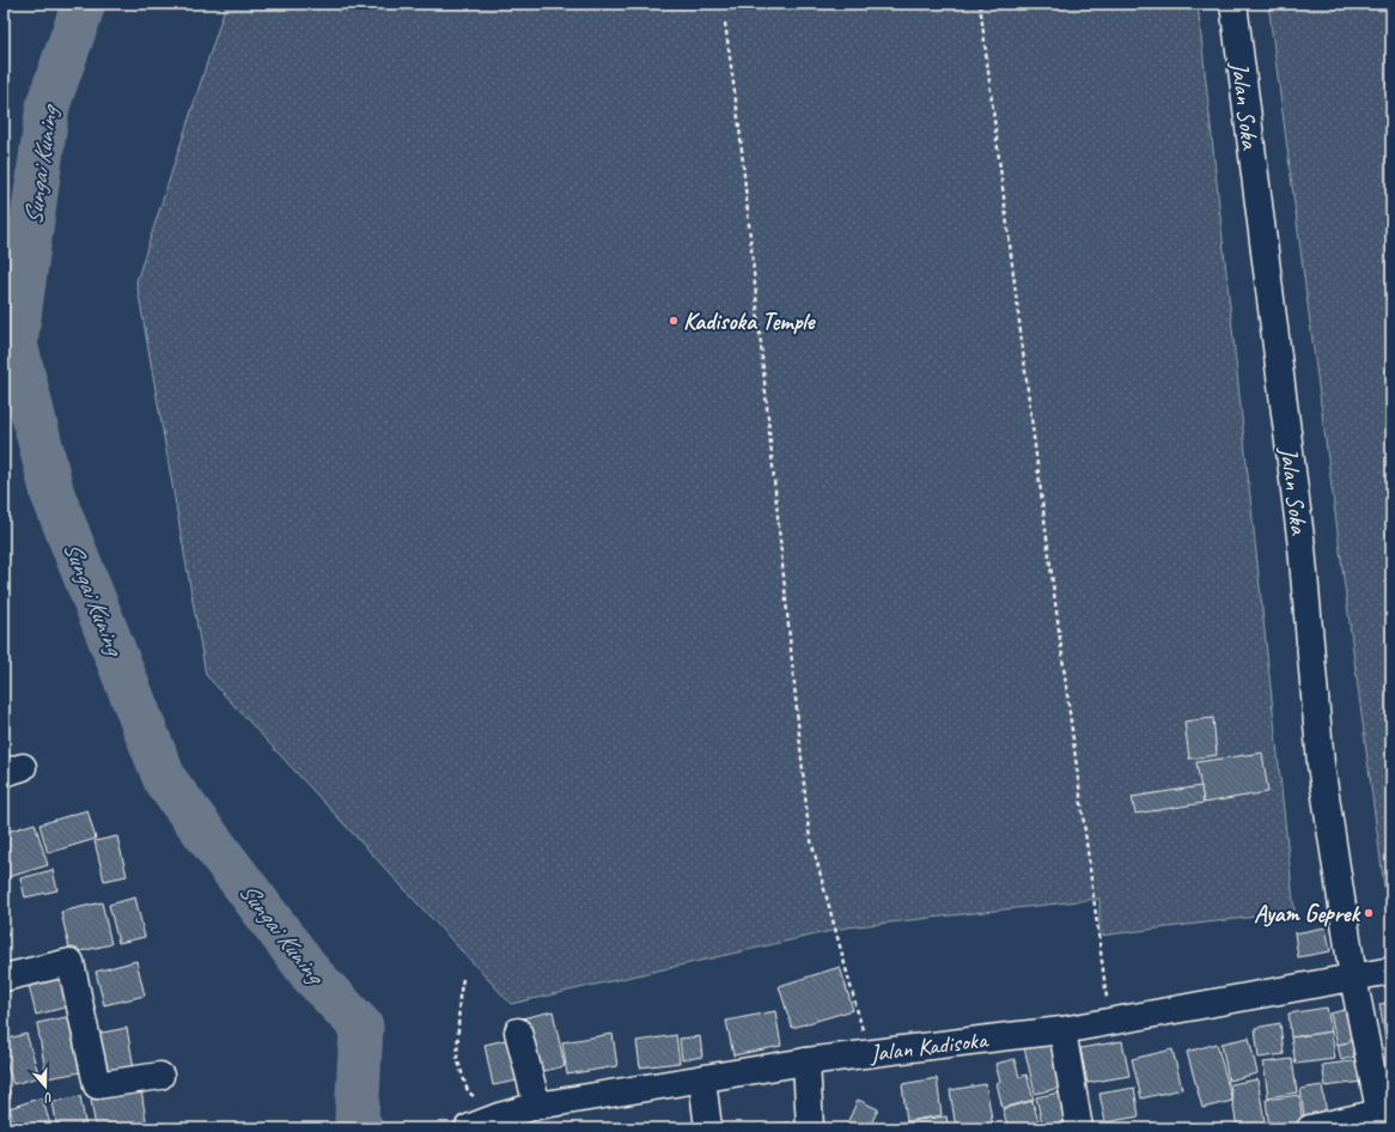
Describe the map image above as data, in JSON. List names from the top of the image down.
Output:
{
  "streets": {
    "street": ["Jalan Soka", "Jalan Kadisoka"]
  },
  "crossings": [
    ["Jalan Soka", "Jalan Kadisoka"]
  ],
  "water": ["Sungai Kuning"],
  "places": ["Kadisoka Temple", "Ayam Geprek"],
  "north": "bottom"
}
